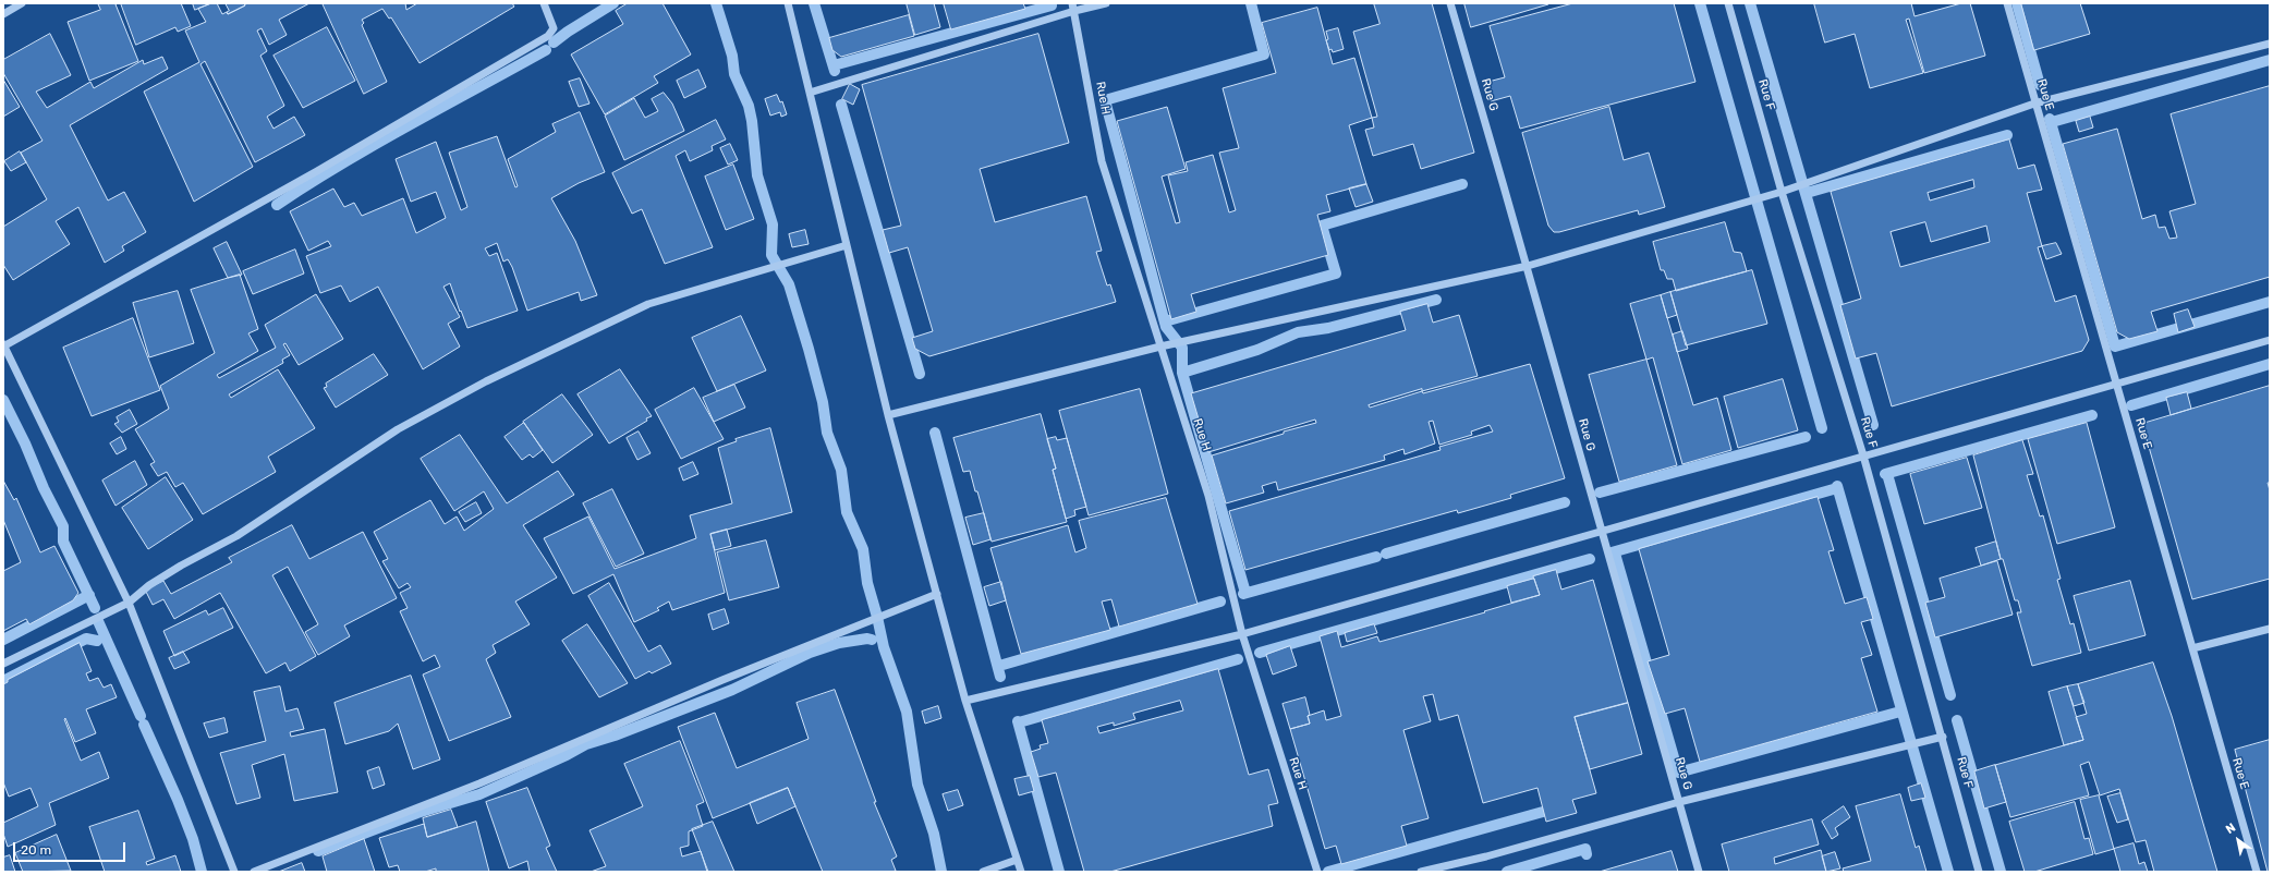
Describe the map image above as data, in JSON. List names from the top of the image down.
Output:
{
  "streets": {
    "street": [
      "Rue G",
      "Rue F",
      "Rue E",
      "Rue H"
    ]
  },
  "scale_bar": "20 m",
  "north": "top left"
}
